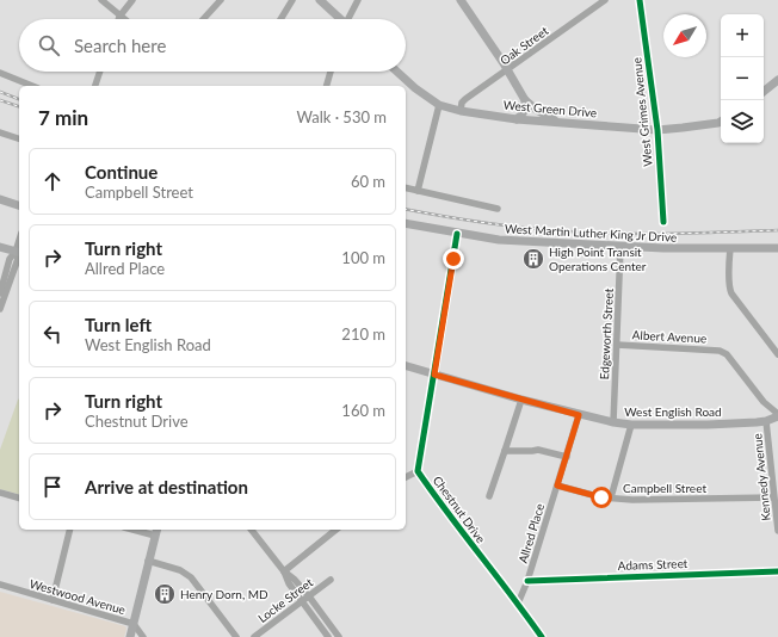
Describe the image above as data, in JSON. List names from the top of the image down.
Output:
{
  "streets": {
    "main road": ["West Green Drive", "West Martin Luther King Jr Drive", "West English Road"],
    "street": [
      "Oak Street",
      "West Grimes Avenue",
      "Edgeworth Street",
      "Albert Avenue",
      "Kennedy Avenue",
      "Campbell Street",
      "Chestnut Drive",
      "Allred Place",
      "Adams Street",
      "Westwood Avenue",
      "Locke Street"
    ]
  },
  "crossings": [
    ["Oak Street", "West Green Drive"],
    ["West Green Drive", "West Grimes Avenue"],
    ["West Martin Luther King Jr Drive", "Edgeworth Street"],
    ["West Martin Luther King Jr Drive", "Chestnut Drive"],
    ["Edgeworth Street", "Albert Avenue"],
    ["Edgeworth Street", "West English Road"],
    ["Albert Avenue", "West English Road"],
    ["West English Road", "Kennedy Avenue"],
    ["West English Road", "Chestnut Drive"],
    ["West English Road", "Allred Place"],
    ["Kennedy Avenue", "Campbell Street"],
    ["Campbell Street", "Allred Place"],
    ["Chestnut Drive", "Allred Place"],
    ["Allred Place", "Adams Street"]
  ],
  "places": {
    "building": ["High Point Transit Operations Center", "Henry Dorn, MD"]
  },
  "north": "bottom left",
  "page": {
    "map_buttons": ["+", "−"],
    "search": "Search here",
    "heading": ["7 min", "Walk · 530 m"],
    "list": [
      ["Continue", "Campbell Street", "60 m"],
      ["Turn right", "Allred Place", "100 m"],
      ["Turn left", "West English Road", "210 m"],
      ["Turn right", "Chestnut Drive", "160 m"],
      "Arrive at destination"
    ]
  }
}
